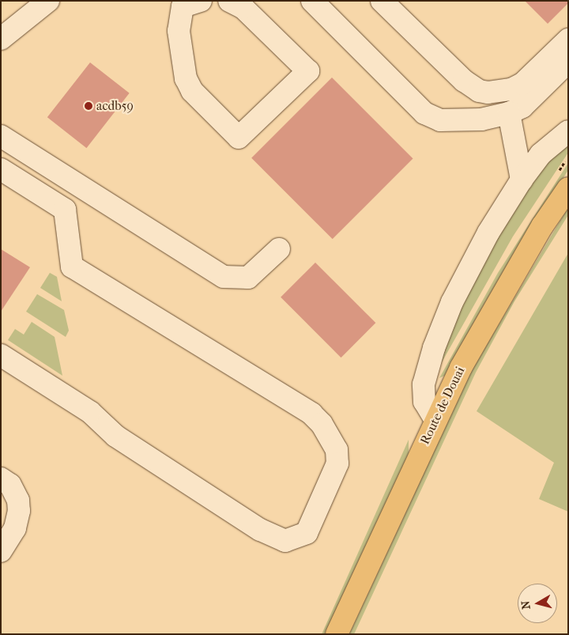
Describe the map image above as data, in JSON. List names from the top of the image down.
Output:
{
  "streets": {
    "main road": ["Route de Douai"]
  },
  "places": ["acdb59"],
  "north": "left"
}
